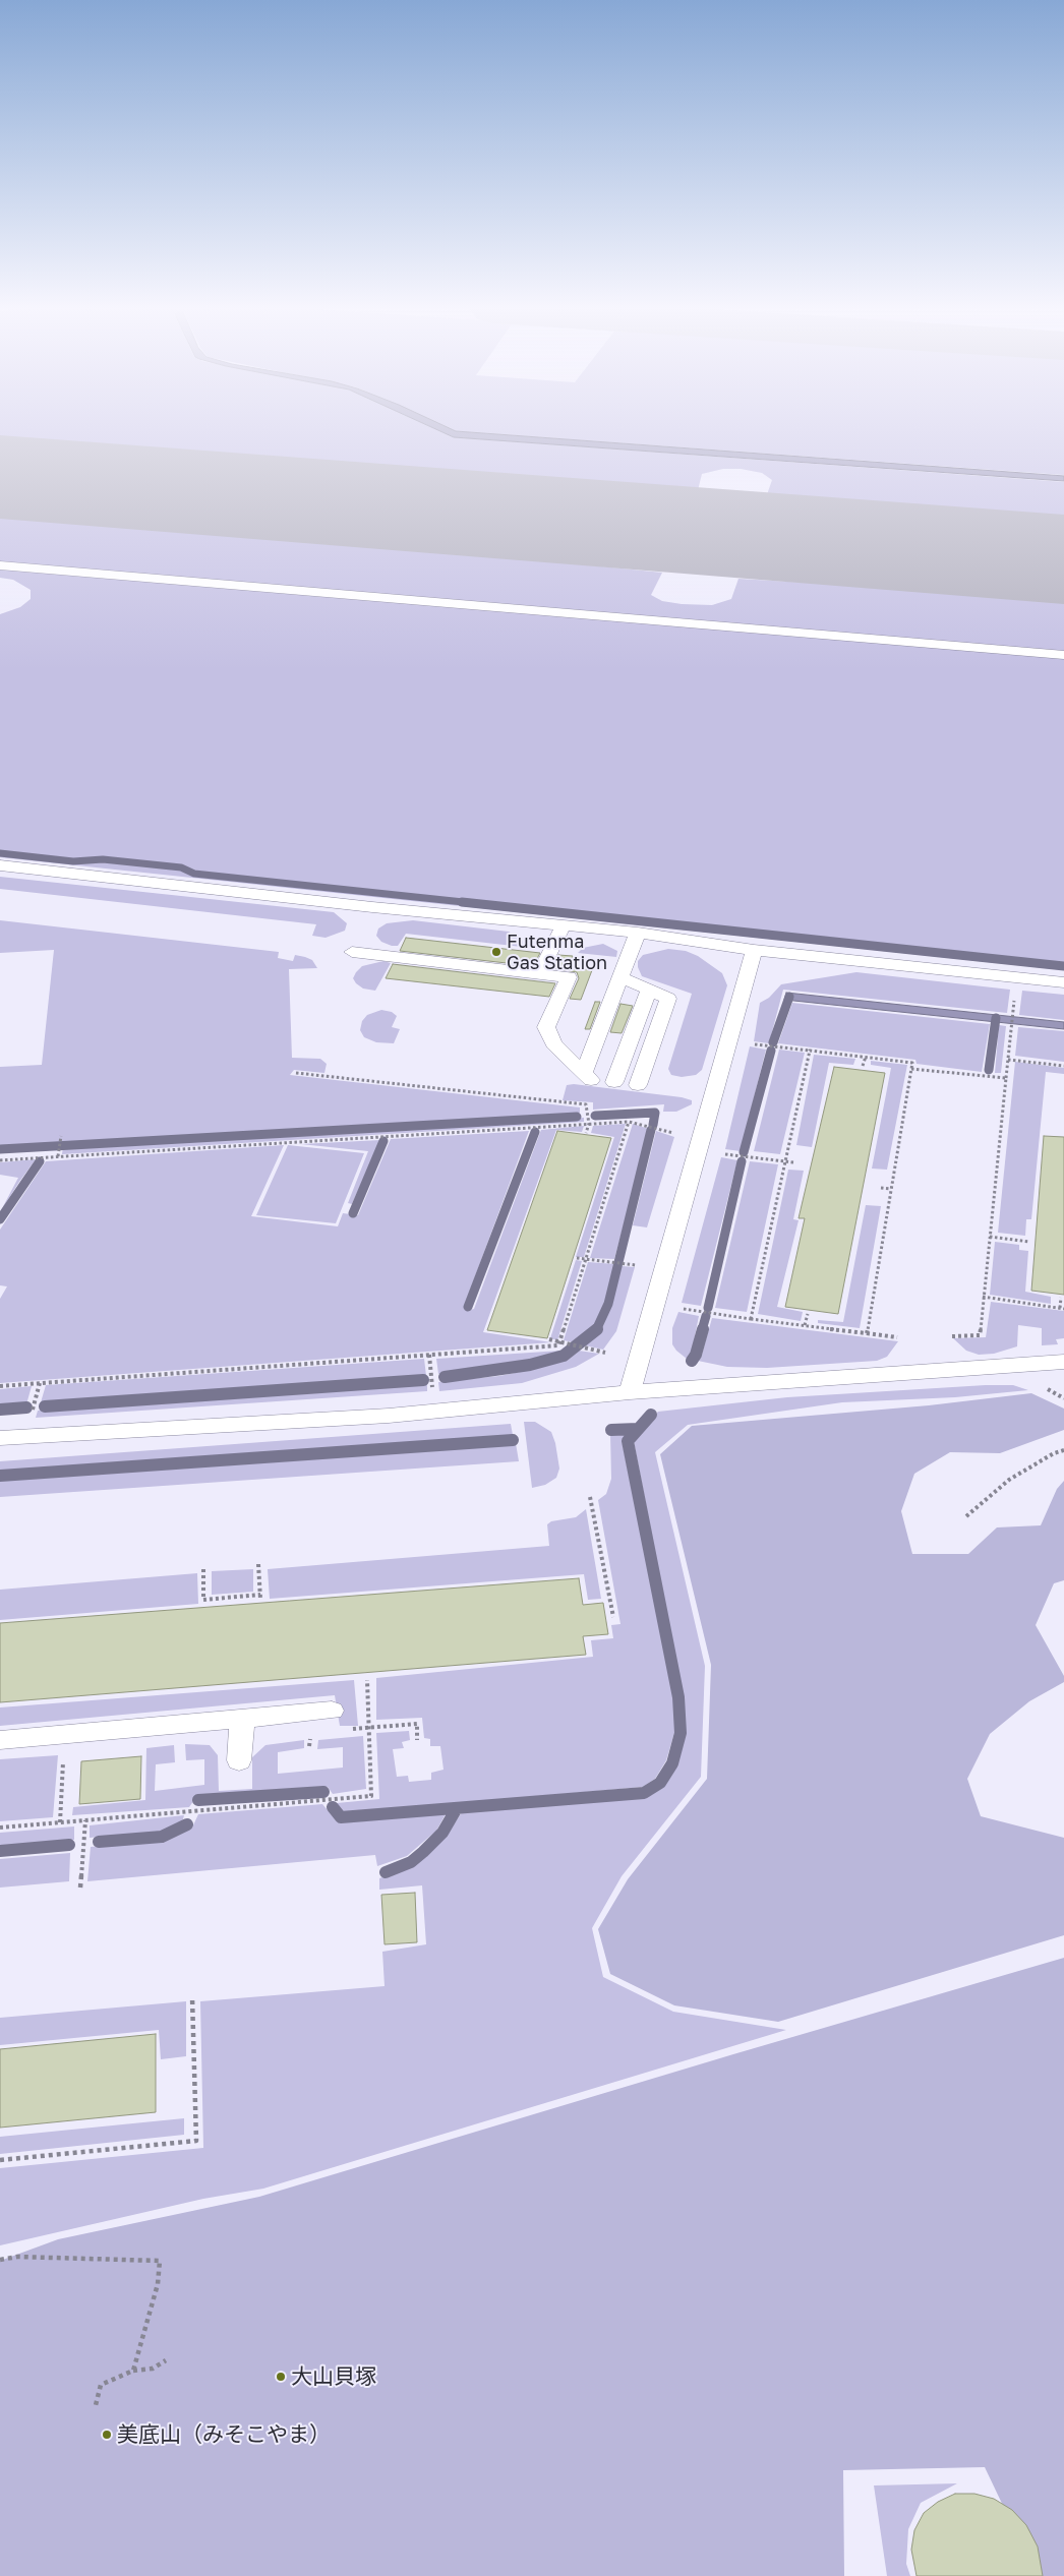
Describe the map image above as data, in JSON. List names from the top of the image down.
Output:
{
  "places": ["Futenma Gas Station", "大山貝塚", "美底山（みそこやま）"]
}
